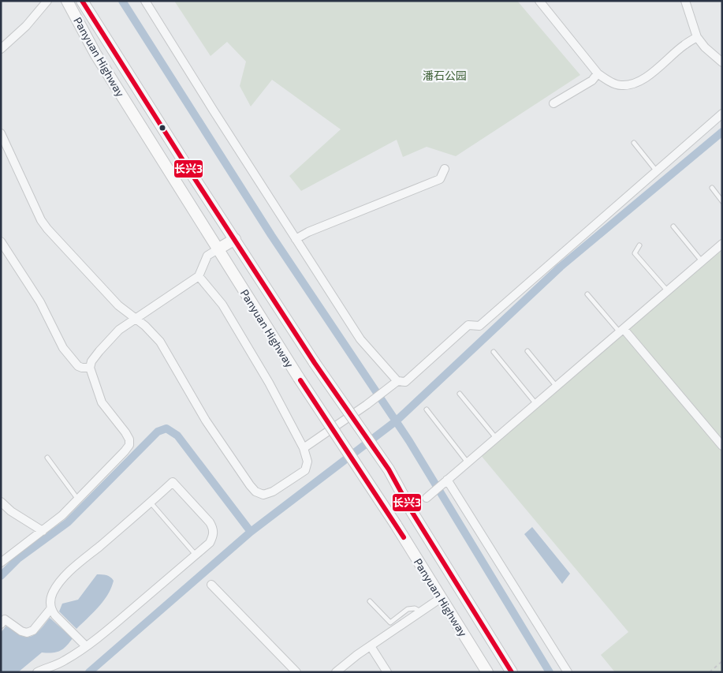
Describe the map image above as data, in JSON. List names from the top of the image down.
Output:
{
  "streets": {
    "main road": ["Panyuan Highway"]
  },
  "parks": ["潘石公园"],
  "lines": ["transit line 长兴3"]
}
